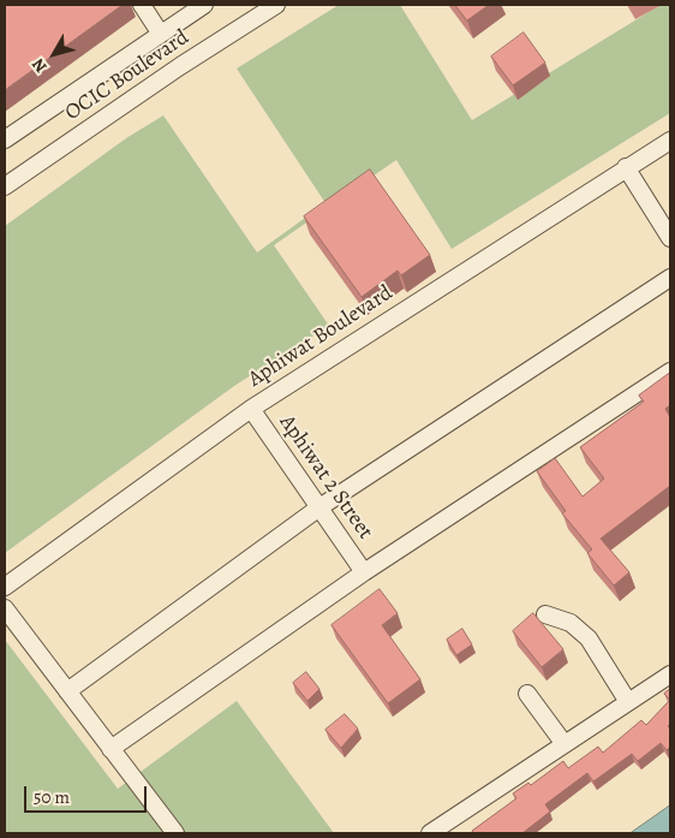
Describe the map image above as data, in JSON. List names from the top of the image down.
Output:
{
  "streets": {
    "street": ["OCIC Boulevard", "Aphiwat Boulevard", "Aphiwat 2 Street"]
  },
  "crossings": [
    ["Aphiwat Boulevard", "Aphiwat 2 Street"]
  ],
  "scale_bar": "50 m",
  "north": "bottom left"
}
